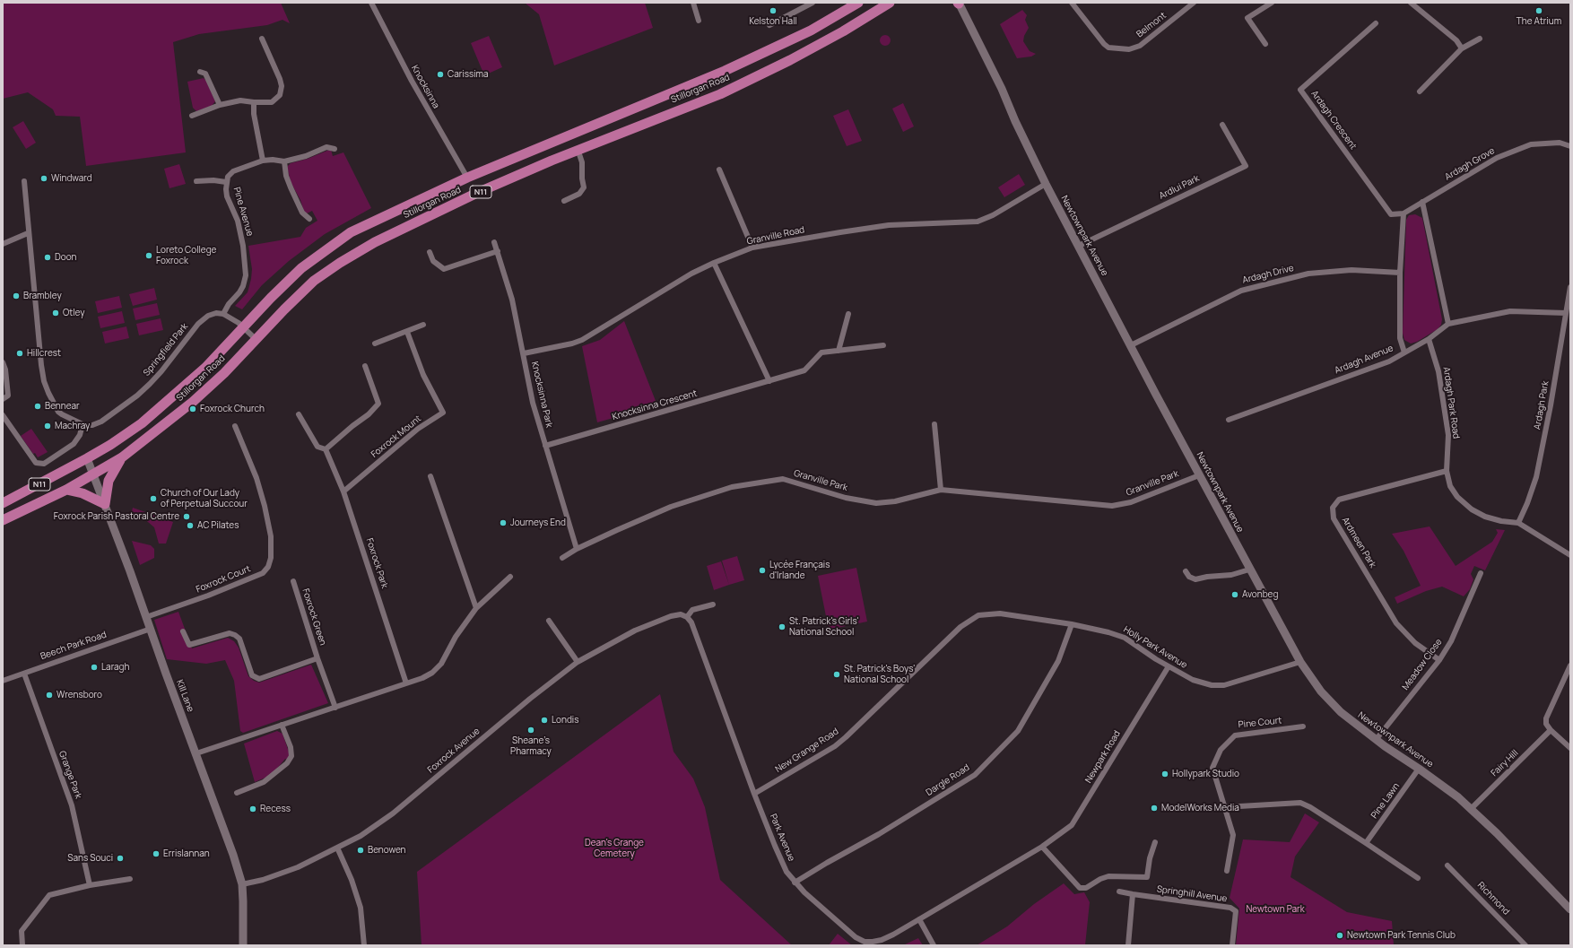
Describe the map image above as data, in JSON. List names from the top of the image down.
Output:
{
  "streets": {
    "highway": ["Stillorgan Road", "N11"],
    "main road": ["Newtownpark Avenue", "Kill Lane"],
    "street": [
      "Belmont",
      "Knocksinna",
      "Ardagh Crescent",
      "Ardagh Grove",
      "Ardlui Park",
      "Pine Avenue",
      "Granville Road",
      "Ardagh Drive",
      "Springfield Park",
      "Ardagh Avenue",
      "Knocksinna Park",
      "Ardagh Park Road",
      "Knocksinna Crescent",
      "Ardagh Park",
      "Foxrock Mount",
      "Granville Park",
      "Ardmeen Park",
      "Foxrock Park",
      "Foxrock Court",
      "Foxrock Green",
      "Beech Park Road",
      "Holly Park Avenue",
      "Meadow Close",
      "Pine Court",
      "Foxrock Avenue",
      "New Grange Road",
      "Newpark Road",
      "Fairy Hill",
      "Grange Park",
      "Dargle Road",
      "Pine Lawn",
      "Park Avenue",
      "Springhill Avenue",
      "Richmond"
    ]
  },
  "crossings": [
    ["Knocksinna", "Stillorgan Road"],
    ["Stillorgan Road", "N11"],
    ["Stillorgan Road", "Kill Lane"],
    ["Ardagh Crescent", "Ardagh Grove"],
    ["Ardlui Park", "Newtownpark Avenue"],
    ["N11", "Kill Lane"],
    ["Pine Avenue", "Springfield Park"],
    ["Granville Road", "Newtownpark Avenue"],
    ["Granville Road", "Knocksinna Park"],
    ["Newtownpark Avenue", "Ardagh Drive"],
    ["Newtownpark Avenue", "Granville Park"],
    ["Newtownpark Avenue", "Holly Park Avenue"],
    ["Newtownpark Avenue", "Meadow Close"],
    ["Newtownpark Avenue", "Fairy Hill"],
    ["Newtownpark Avenue", "Pine Lawn"],
    ["Ardagh Avenue", "Ardagh Park Road"],
    ["Ardagh Avenue", "Ardagh Park"],
    ["Knocksinna Park", "Knocksinna Crescent"],
    ["Knocksinna Park", "Granville Park"],
    ["Ardagh Park Road", "Ardagh Park"],
    ["Ardagh Park Road", "Ardmeen Park"],
    ["Foxrock Mount", "Foxrock Park"],
    ["Ardmeen Park", "Meadow Close"],
    ["Foxrock Court", "Kill Lane"],
    ["Beech Park Road", "Kill Lane"],
    ["Beech Park Road", "Grange Park"],
    ["Holly Park Avenue", "New Grange Road"],
    ["Holly Park Avenue", "Newpark Road"],
    ["Holly Park Avenue", "Dargle Road"],
    ["Kill Lane", "Foxrock Avenue"],
    ["Foxrock Avenue", "Park Avenue"],
    ["New Grange Road", "Park Avenue"],
    ["Newpark Road", "Park Avenue"],
    ["Dargle Road", "Park Avenue"]
  ],
  "parks": ["Dean's Grange Cemetery", "Newtown Park"],
  "places": [
    "Kelston Hall",
    "The Atrium",
    "Carissima",
    "Windward",
    "Loreto College Foxrock",
    "Doon",
    "Brambley",
    "Otley",
    "Hillcrest",
    "Bennear",
    "Foxrock Church",
    "Machray",
    "Church of Our Lady of Perpetual Succour",
    "Foxrock Parish Pastoral Centre",
    "Journeys End",
    "AC Pilates",
    "Lycée Français d'Irlande",
    "Avonbeg",
    "St. Patrick's Girls' National School",
    "Laragh",
    "St. Patrick's Boys' National School",
    "Wrensboro",
    "Londis",
    "Sheane’s Pharmacy",
    "Hollypark Studio",
    "ModelWorks Media",
    "Recess",
    "Benowen",
    "Errislannan",
    "Sans Souci",
    "Newtown Park Tennis Club"
  ]
}
